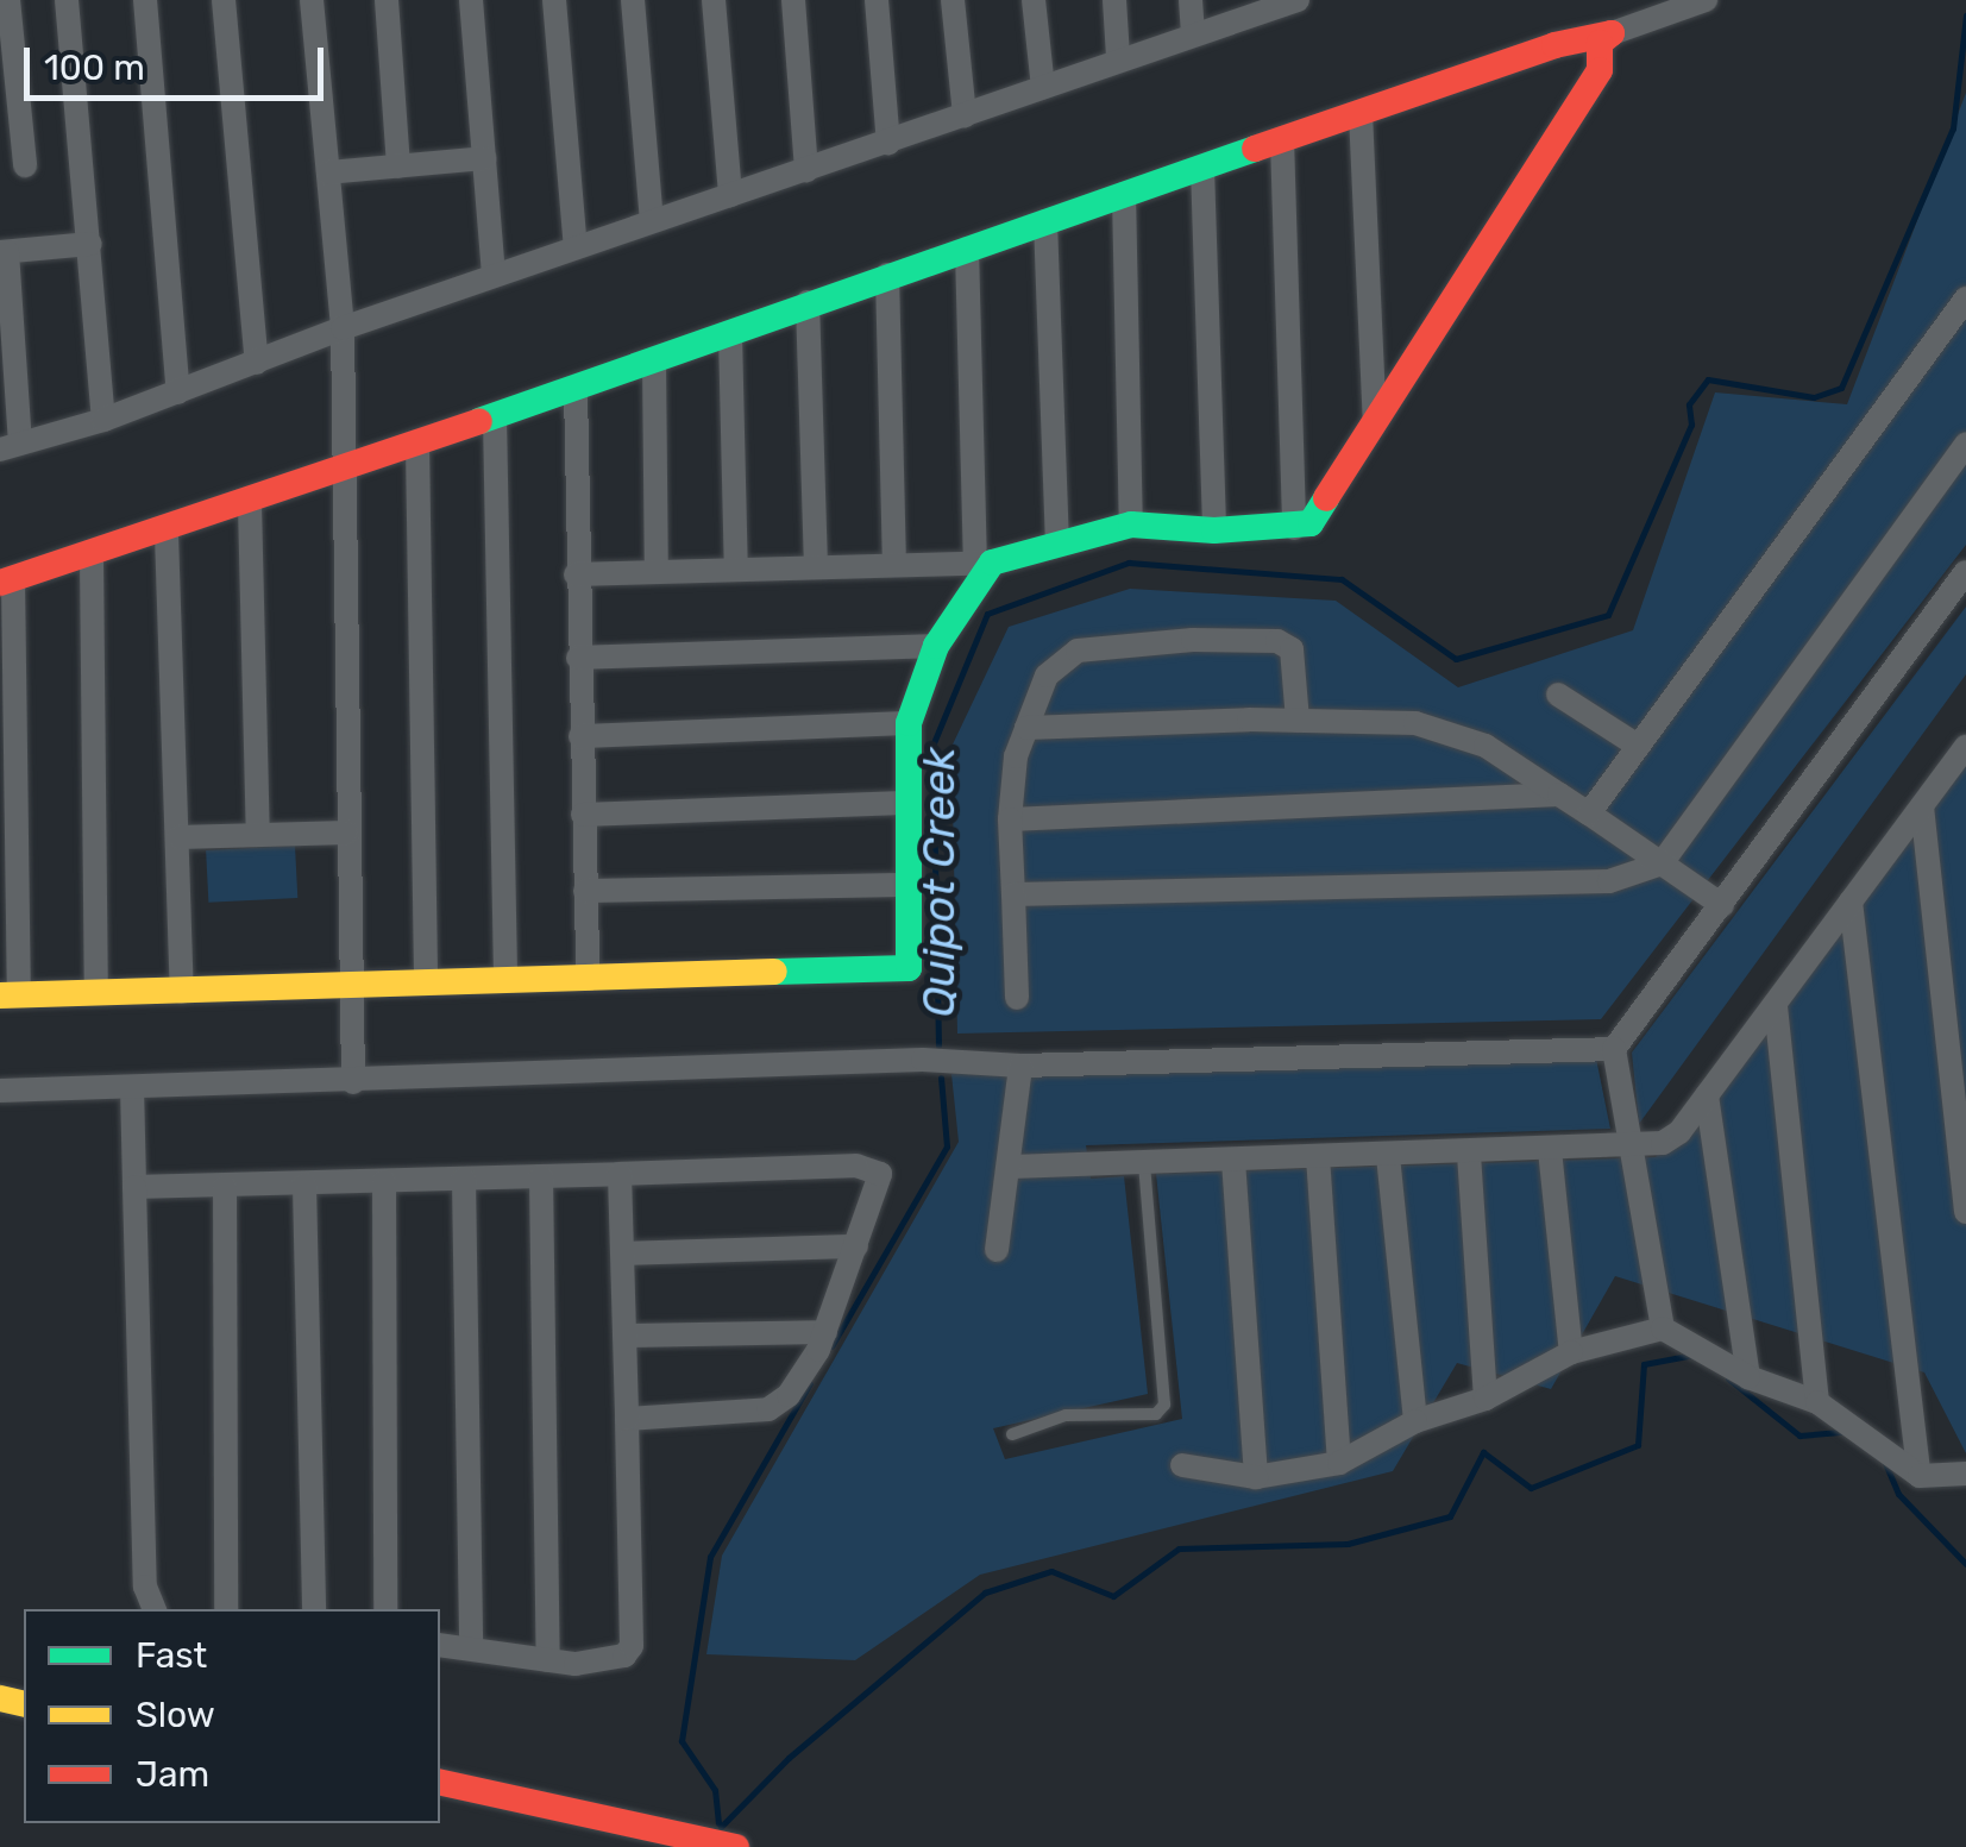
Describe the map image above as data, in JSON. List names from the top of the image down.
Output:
{
  "water": ["Quipot Creek"],
  "legend": ["Fast", "Slow", "Jam"],
  "scale_bar": "100 m"
}
